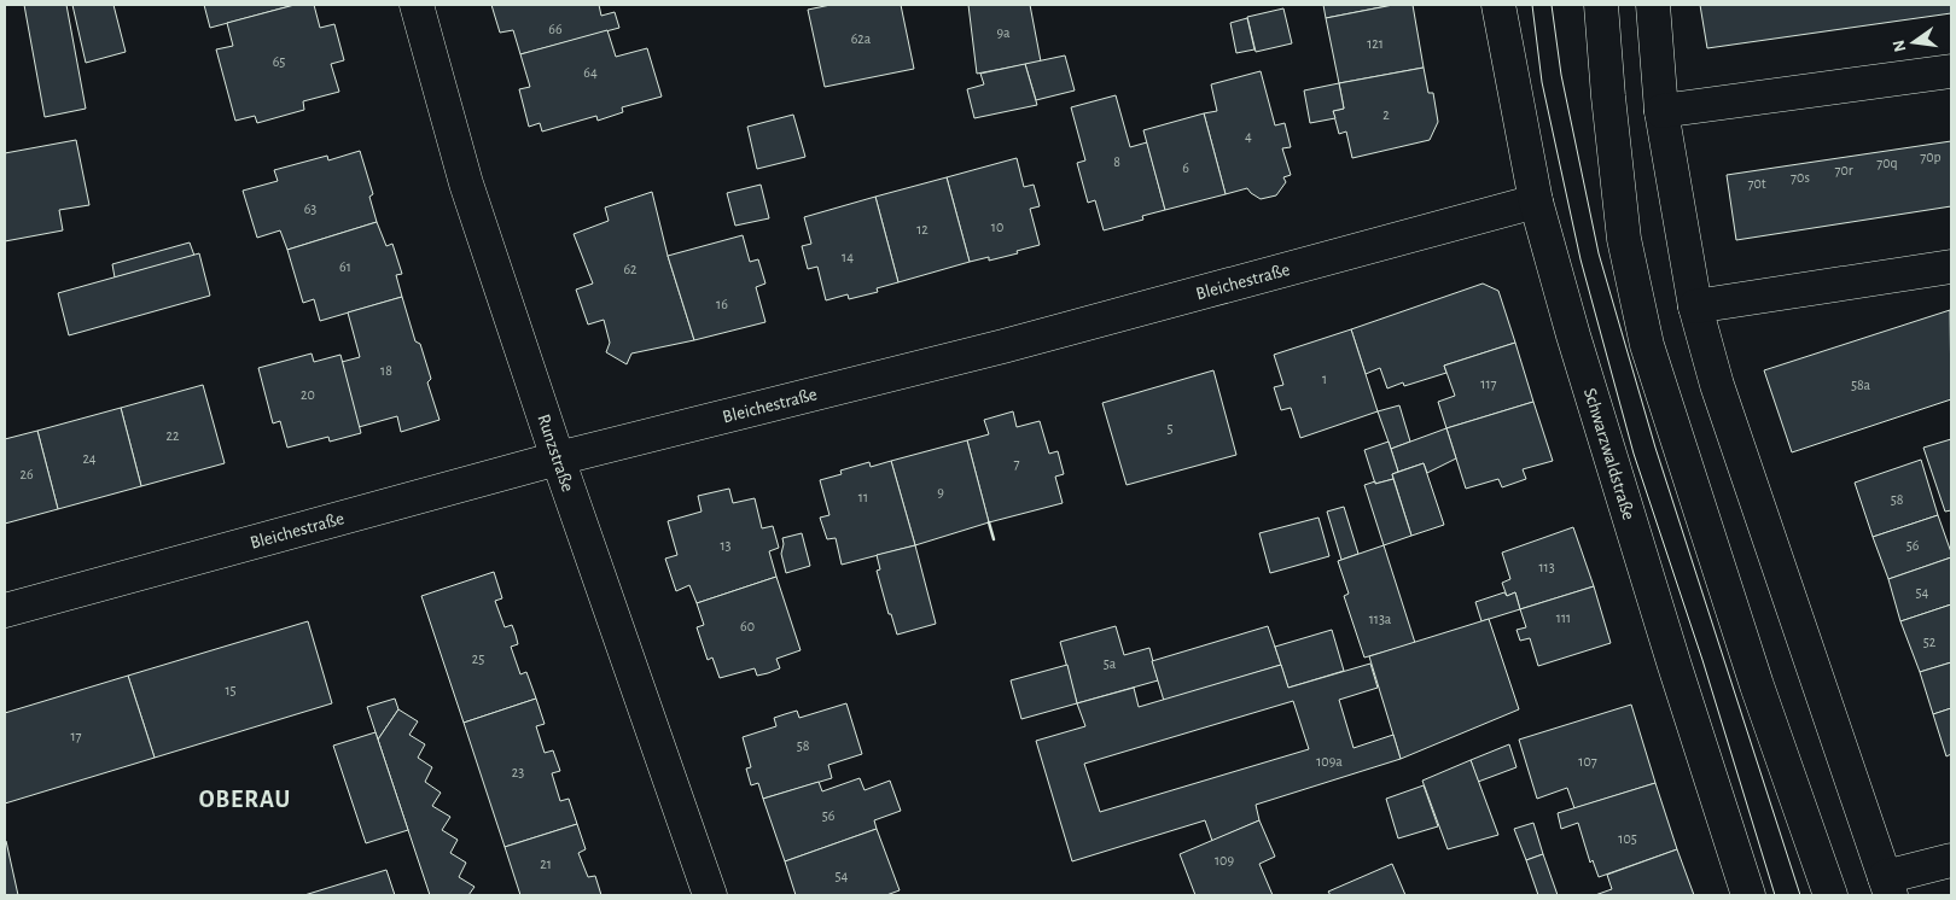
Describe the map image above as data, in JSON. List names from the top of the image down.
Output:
{
  "streets": {
    "street": ["Bleichestraße", "Runzstraße", "Schwarzwaldstraße"]
  },
  "crossings": [
    ["Bleichestraße", "Runzstraße"],
    ["Bleichestraße", "Schwarzwaldstraße"]
  ],
  "districts": ["OBERAU"],
  "house_numbers": [
    "66",
    "9a",
    "62a",
    "121",
    "65",
    "64",
    "2",
    "4",
    "70p",
    "8",
    "70q",
    "6",
    "70r",
    "70s",
    "70t",
    "63",
    "10",
    "12",
    "14",
    "61",
    "62",
    "16",
    "18",
    "1",
    "117",
    "58a",
    "20",
    "5",
    "22",
    "24",
    "7",
    "26",
    "9",
    "11",
    "58",
    "13",
    "56",
    "113",
    "54",
    "111",
    "113a",
    "60",
    "52",
    "25",
    "5a",
    "15",
    "17",
    "58",
    "109a",
    "107",
    "23",
    "56",
    "105",
    "109",
    "21",
    "54"
  ],
  "north": "left"
}
